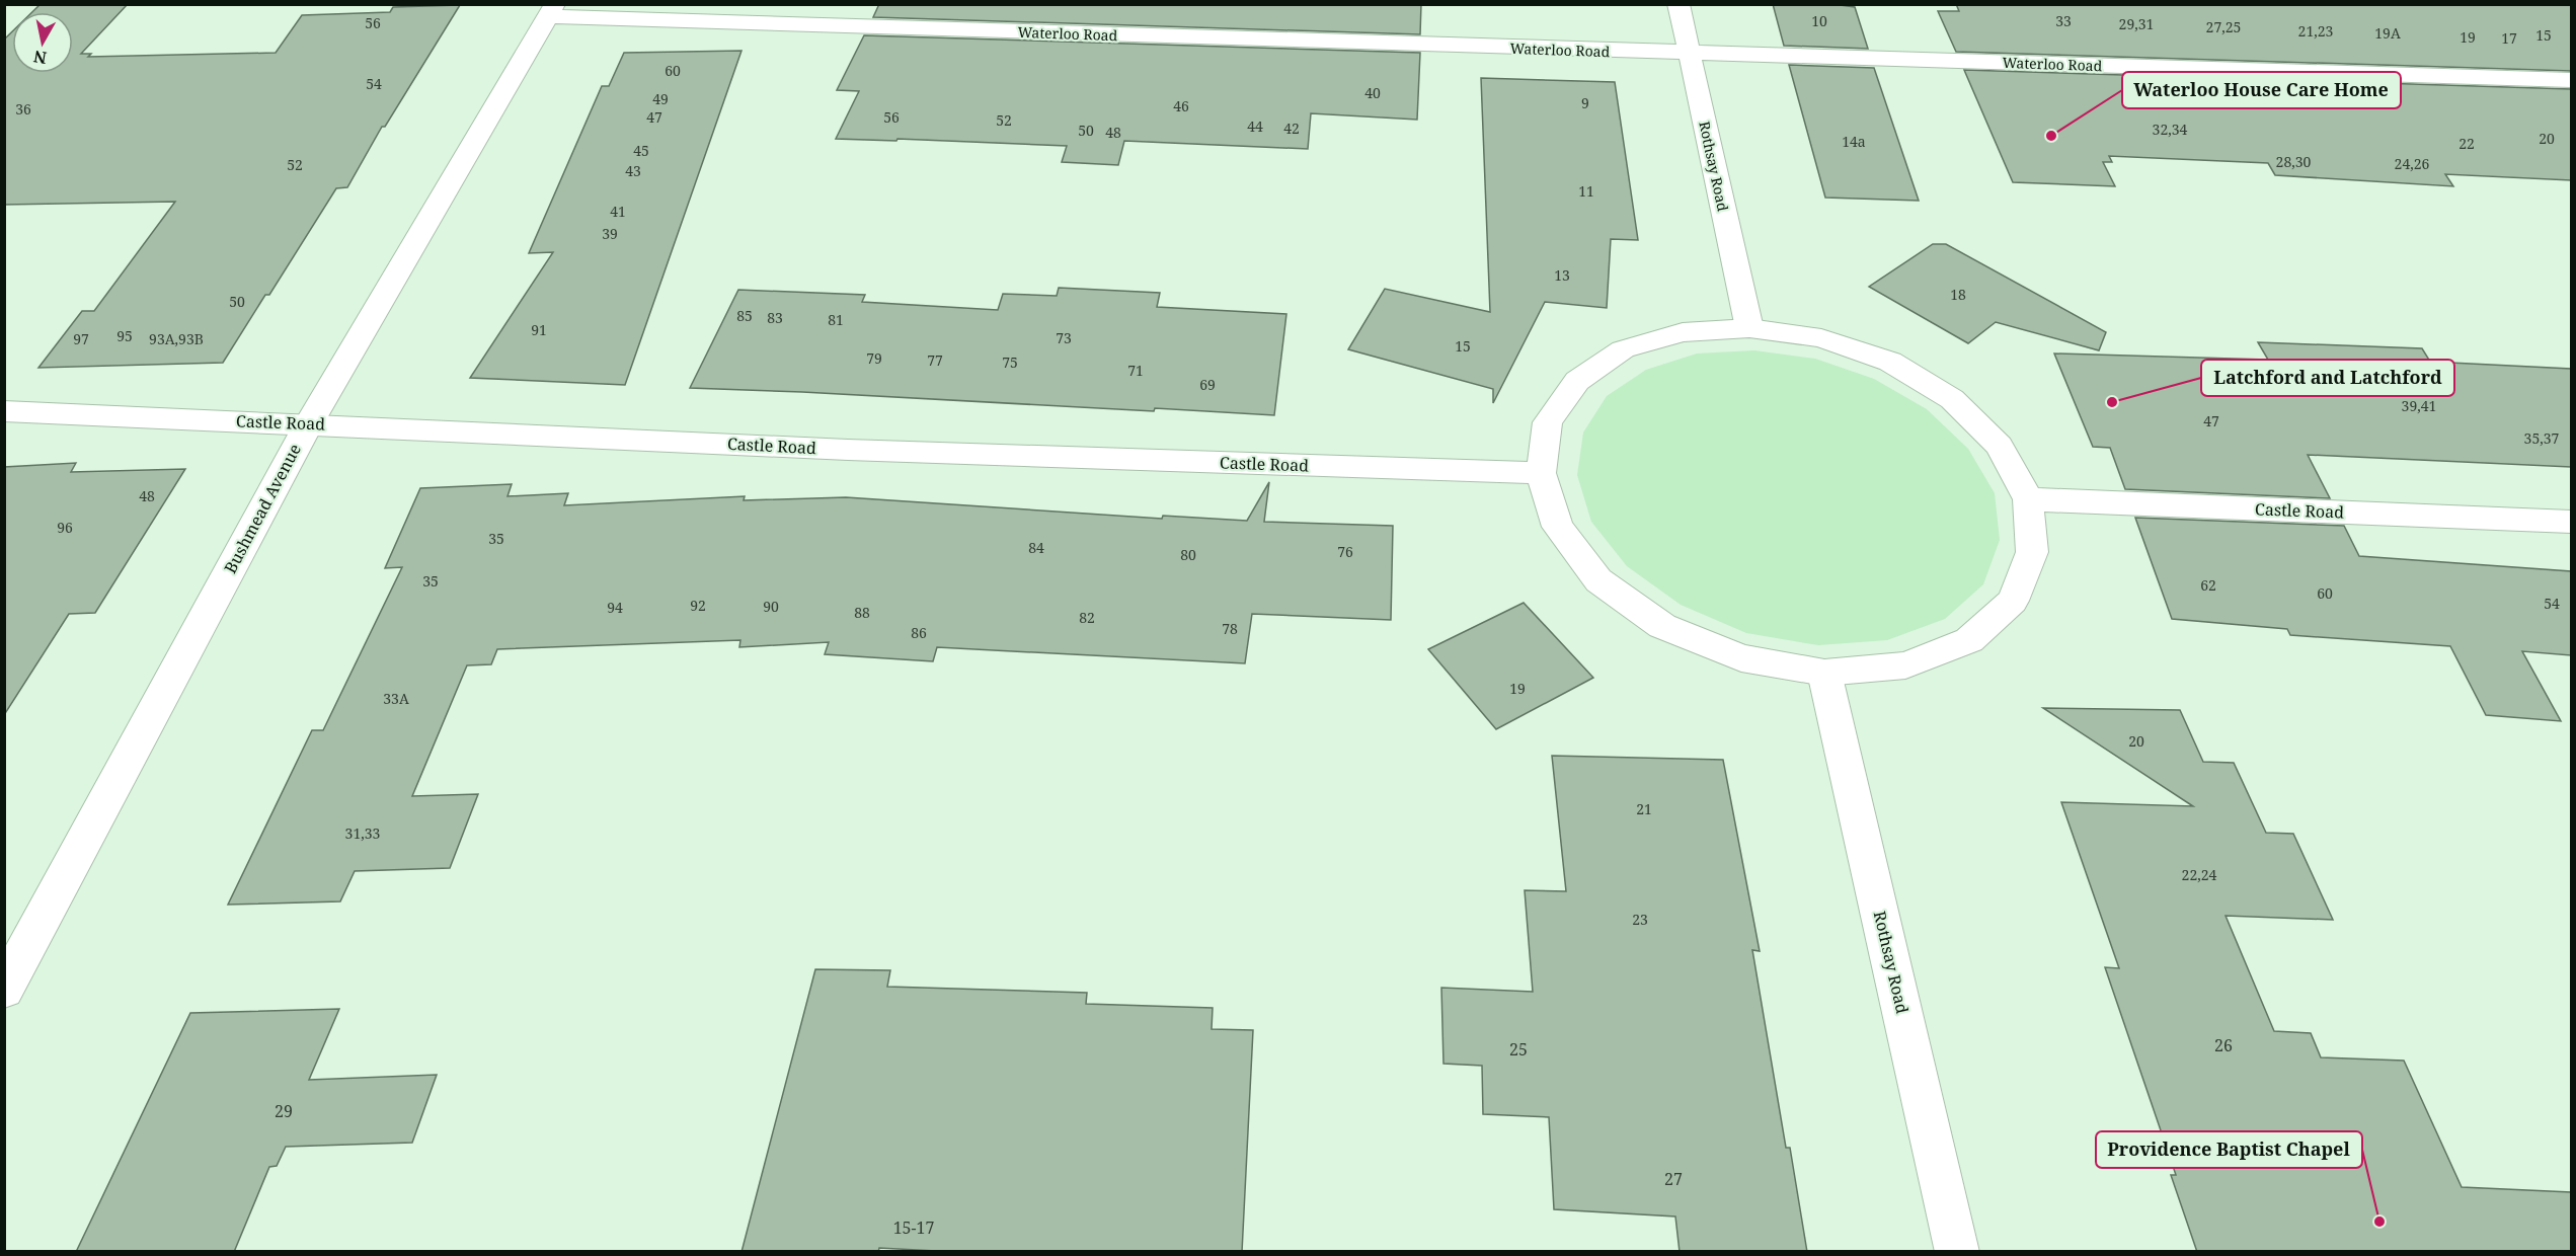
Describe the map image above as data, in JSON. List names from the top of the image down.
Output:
{
  "streets": {
    "street": [
      "Waterloo Road",
      "Rothsay Road",
      "Castle Road",
      "Bushmead Avenue"
    ]
  },
  "crossings": [
    ["Waterloo Road", "Rothsay Road"],
    ["Waterloo Road", "Bushmead Avenue"],
    ["Castle Road", "Bushmead Avenue"]
  ],
  "places": ["Waterloo House Care Home", "Latchford and Latchford", "Providence Baptist Chapel"],
  "house_numbers": [
    "10",
    "33",
    "56",
    "29,31",
    "27,25",
    "21,23",
    "19A",
    "15",
    "19",
    "17",
    "60",
    "54",
    "40",
    "49",
    "9",
    "46",
    "36",
    "47",
    "56",
    "52",
    "44",
    "42",
    "32,34",
    "50",
    "48",
    "20",
    "14a",
    "22",
    "45",
    "28,30",
    "24,26",
    "52",
    "43",
    "11",
    "41",
    "39",
    "13",
    "18",
    "50",
    "85",
    "83",
    "81",
    "91",
    "95",
    "73",
    "97",
    "93A,93B",
    "15",
    "79",
    "77",
    "75",
    "71",
    "69",
    "39,41",
    "47",
    "35,37",
    "48",
    "96",
    "35",
    "84",
    "76",
    "80",
    "35",
    "62",
    "60",
    "54",
    "92",
    "90",
    "94",
    "88",
    "82",
    "78",
    "86",
    "19",
    "33A",
    "20",
    "21",
    "31,33",
    "22,24",
    "23",
    "26",
    "25",
    "29",
    "27",
    "15-17"
  ],
  "north": "bottom"
}
